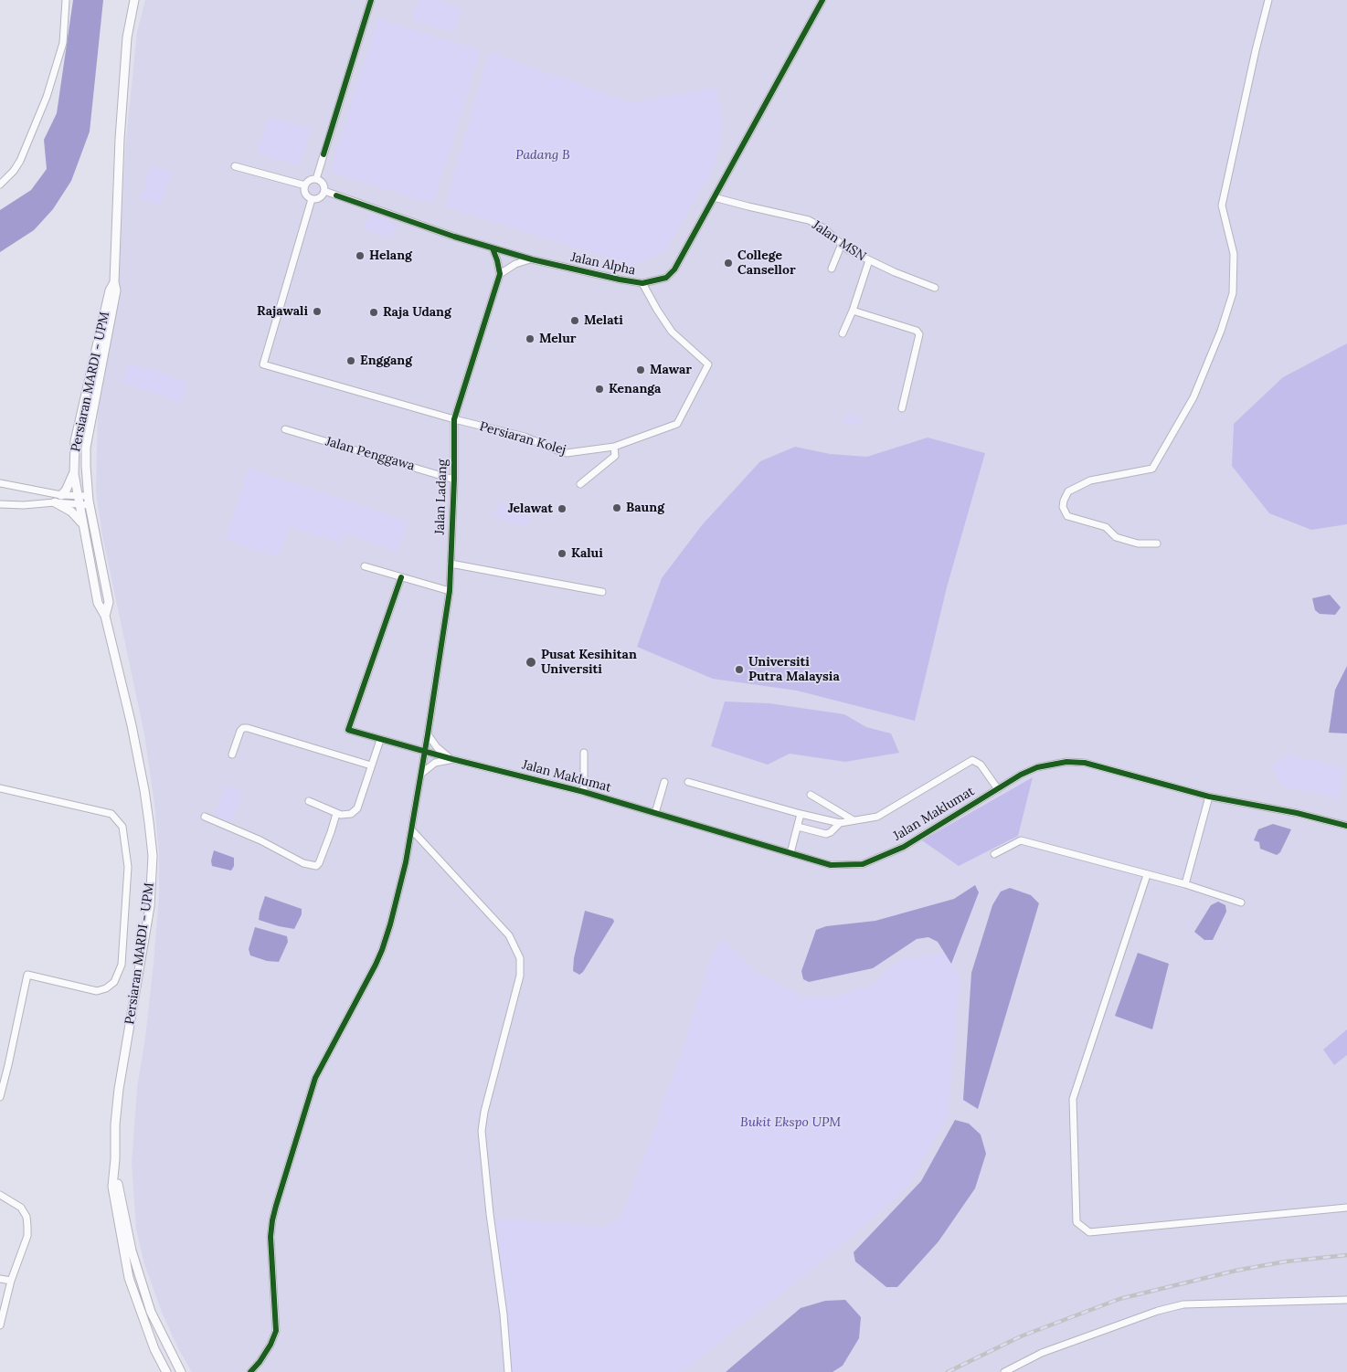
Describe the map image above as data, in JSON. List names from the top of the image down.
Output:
{
  "streets": {
    "street": [
      "Jalan MSN",
      "Jalan Alpha",
      "Persiaran MARDI - UPM",
      "Persiaran Kolej",
      "Jalan Penggawa",
      "Jalan Ladang",
      "Jalan Maklumat"
    ]
  },
  "crossings": [
    ["Jalan MSN", "Jalan Alpha"],
    ["Jalan Alpha", "Persiaran Kolej"],
    ["Persiaran Kolej", "Jalan Ladang"],
    ["Jalan Penggawa", "Jalan Ladang"],
    ["Jalan Ladang", "Jalan Maklumat"]
  ],
  "parks": ["Padang B", "Bukit Ekspo UPM"],
  "places": [
    "Helang",
    "College Cansellor",
    "Rajawali",
    "Raja Udang",
    "Melati",
    "Melur",
    "Enggang",
    "Mawar",
    "Kenanga",
    "Baung",
    "Jelawat",
    "Kalui",
    "Pusat Kesihitan Universiti",
    "Universiti Putra Malaysia"
  ]
}
